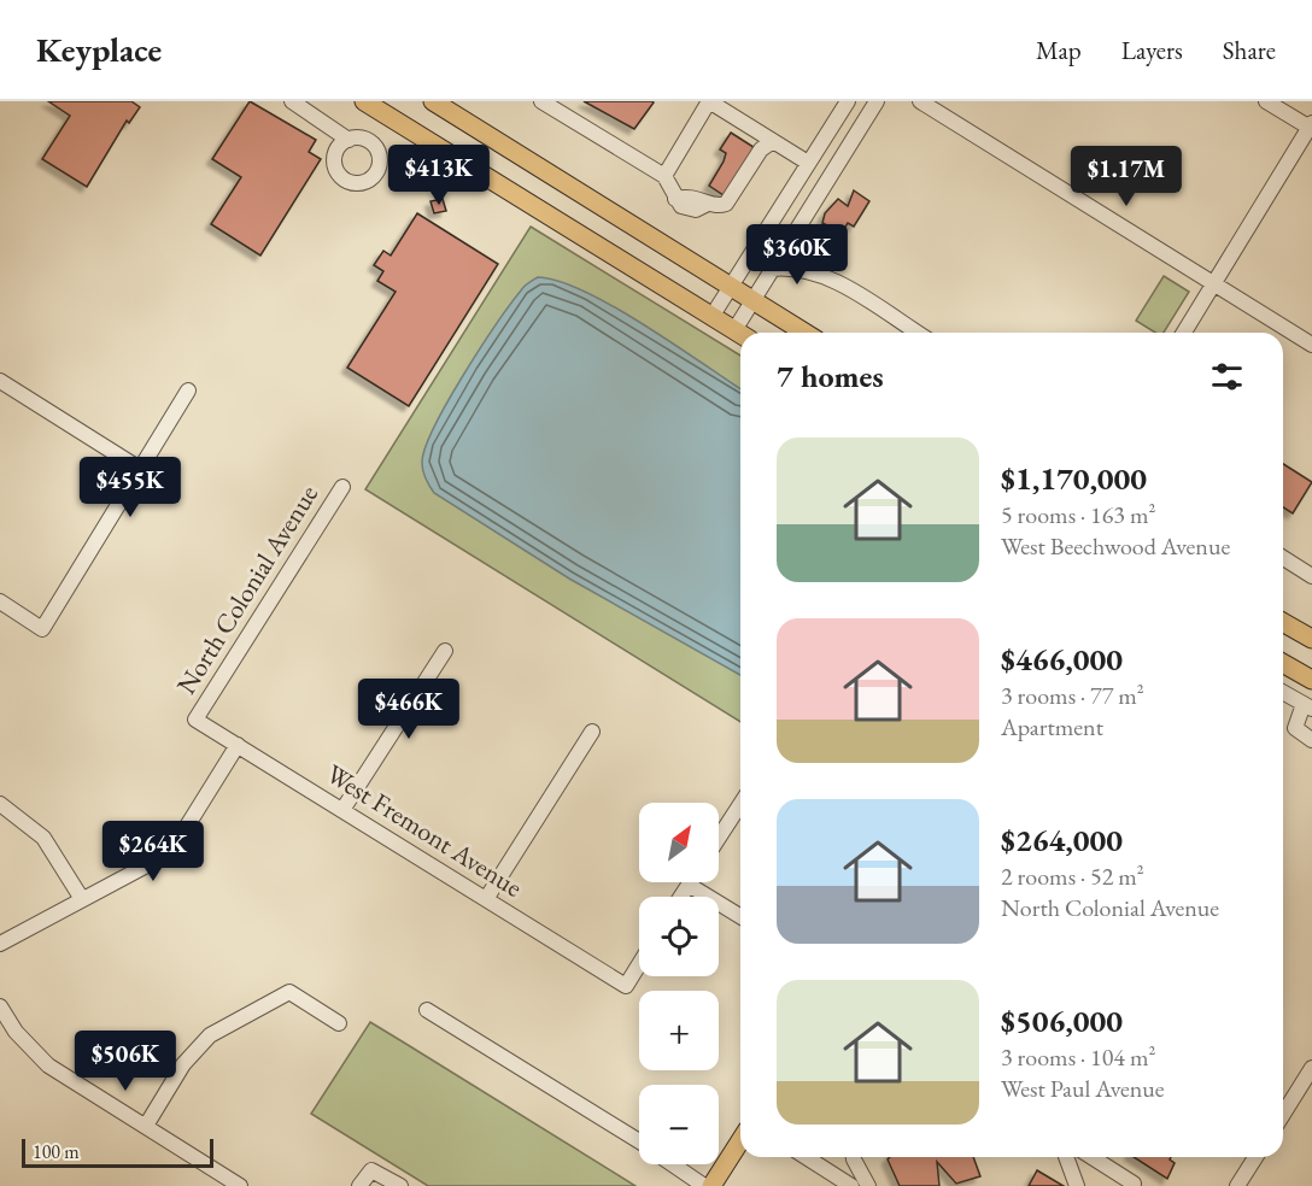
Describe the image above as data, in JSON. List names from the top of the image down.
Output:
{
  "streets": {
    "street": ["North Colonial Avenue", "West Fremont Avenue"]
  },
  "crossings": [
    ["North Colonial Avenue", "West Fremont Avenue"]
  ],
  "scale_bar": "100 m",
  "north": "top right",
  "page": {
    "header": "Keyplace",
    "nav": ["Map", "Layers", "Share"],
    "price": [
      "$413K",
      "$1.17M",
      "$360K",
      "$455K",
      "$466K",
      "$264K",
      "$506K"
    ],
    "heading": "7 homes",
    "list": [
      {
        "name": "$1,170,000",
        "note": "5 rooms · 163 m² · West Beechwood Avenue"
      },
      {
        "name": "$466,000",
        "note": "3 rooms · 77 m² · Apartment"
      },
      {
        "name": "$264,000",
        "note": "2 rooms · 52 m² · North Colonial Avenue"
      },
      {
        "name": "$506,000",
        "note": "3 rooms · 104 m² · West Paul Avenue"
      }
    ],
    "map_buttons": ["+", "−"],
    "scale": "100 m"
  }
}
